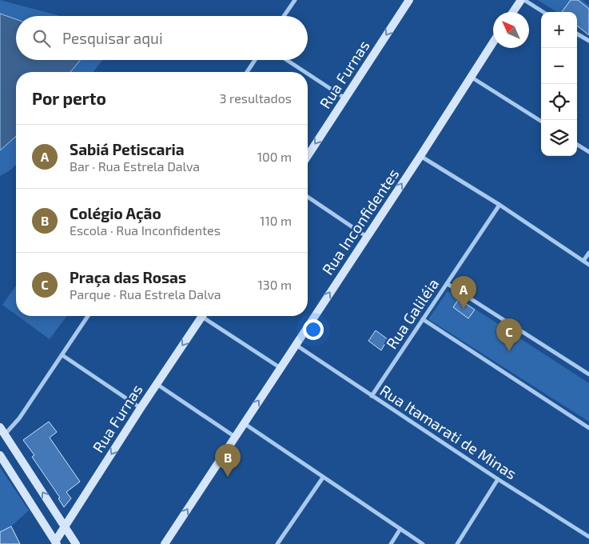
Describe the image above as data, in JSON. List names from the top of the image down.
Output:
{
  "streets": {
    "street": [
      "Rua Furnas",
      "Rua Inconfidentes",
      "Rua Galiléia",
      "Rua Itamarati de Minas"
    ]
  },
  "crossings": [
    ["Rua Inconfidentes", "Rua Itamarati de Minas"],
    ["Rua Galiléia", "Rua Itamarati de Minas"]
  ],
  "one_way": ["Rua Furnas", "Rua Inconfidentes"],
  "north": "top left",
  "page": {
    "map_buttons": ["+", "−"],
    "search": "Pesquisar aqui",
    "heading": ["Por perto", "3 resultados"],
    "list": [
      {
        "mark": "A",
        "name": "Sabiá Petiscaria",
        "note": "Bar · Rua Estrela Dalva",
        "value": "100 m"
      },
      {
        "mark": "B",
        "name": "Colégio Ação",
        "note": "Escola · Rua Inconfidentes",
        "value": "110 m"
      },
      {
        "mark": "C",
        "name": "Praça das Rosas",
        "note": "Parque · Rua Estrela Dalva",
        "value": "130 m"
      }
    ],
    "pins": ["A", "C", "B"]
  }
}
